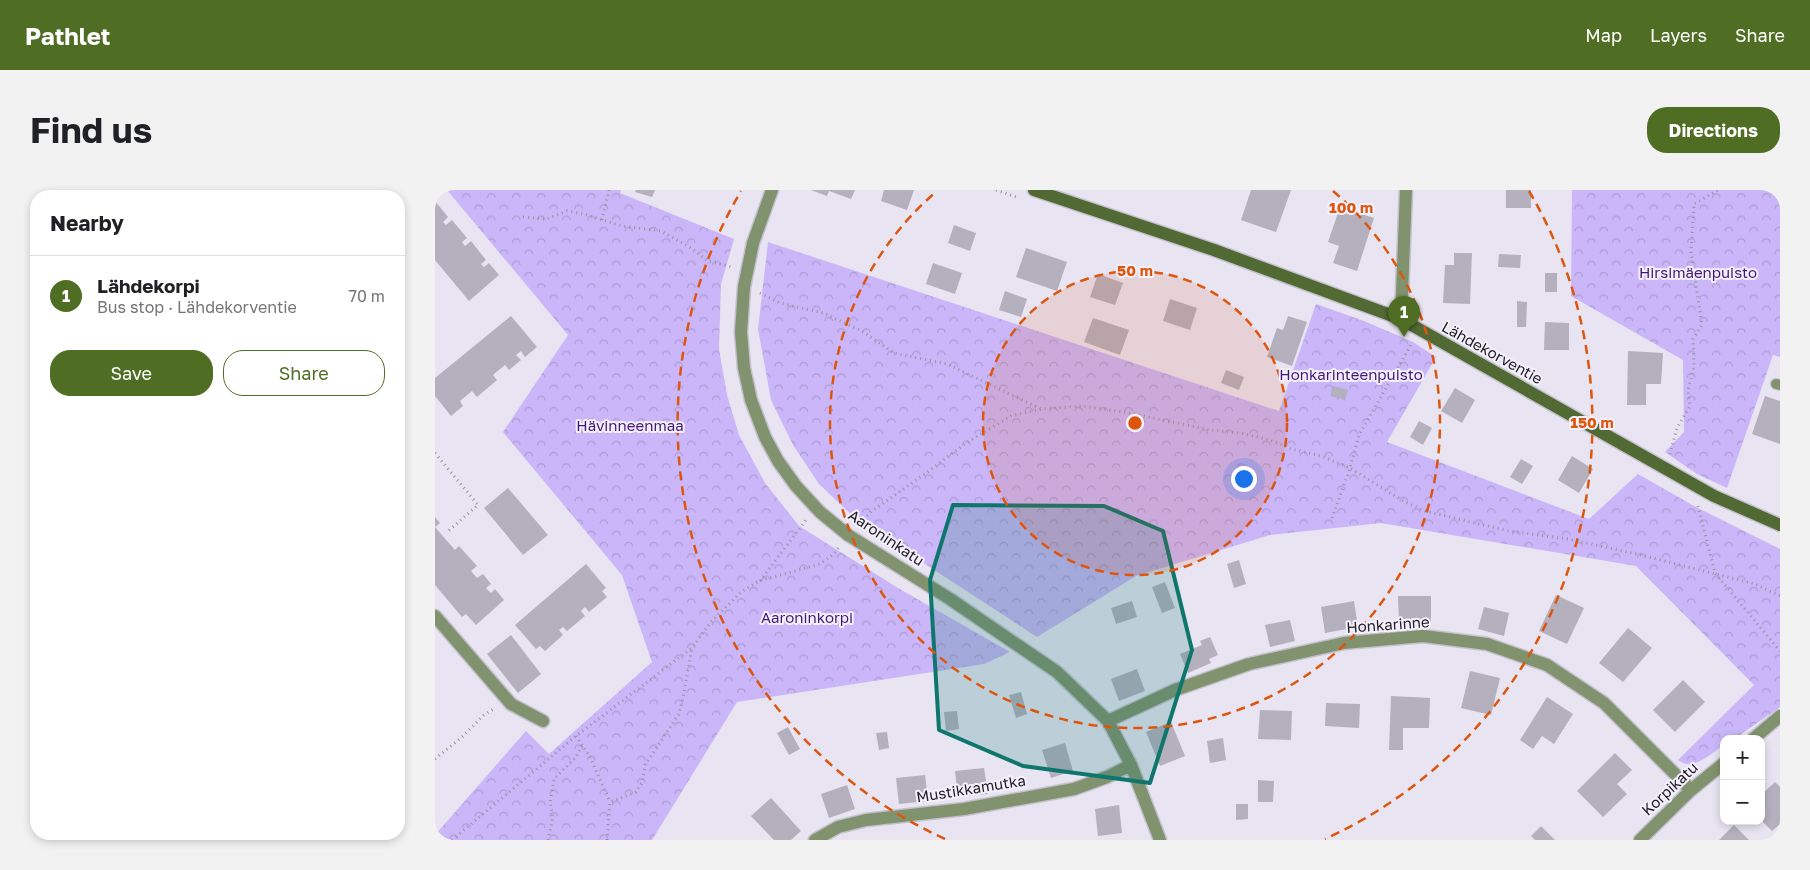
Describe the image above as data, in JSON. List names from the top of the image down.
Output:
{
  "streets": {
    "street": [
      "Lähdekorventie",
      "Aaroninkatu",
      "Honkarinne",
      "Mustikkamutka",
      "Korpikatu"
    ]
  },
  "crossings": [
    ["Aaroninkatu", "Honkarinne"],
    ["Aaroninkatu", "Mustikkamutka"],
    ["Honkarinne", "Korpikatu"]
  ],
  "parks": [
    "Hirsimäenpuisto",
    "Honkarinteenpuisto",
    "Hävinneenmaa",
    "Aaroninkorpi"
  ],
  "page": {
    "header": "Pathlet",
    "nav": ["Map", "Layers", "Share"],
    "buttons": [
      "Directions",
      ["Save", "Share"]
    ],
    "title": "Find us",
    "heading": "Nearby",
    "list": [
      {
        "mark": "1",
        "name": "Lähdekorpi",
        "note": "Bus stop · Lähdekorventie",
        "value": "70 m"
      }
    ],
    "pins": "1",
    "map_buttons": ["+", "−"]
  },
  "rings": ["100 m", "50 m", "150 m"]
}
